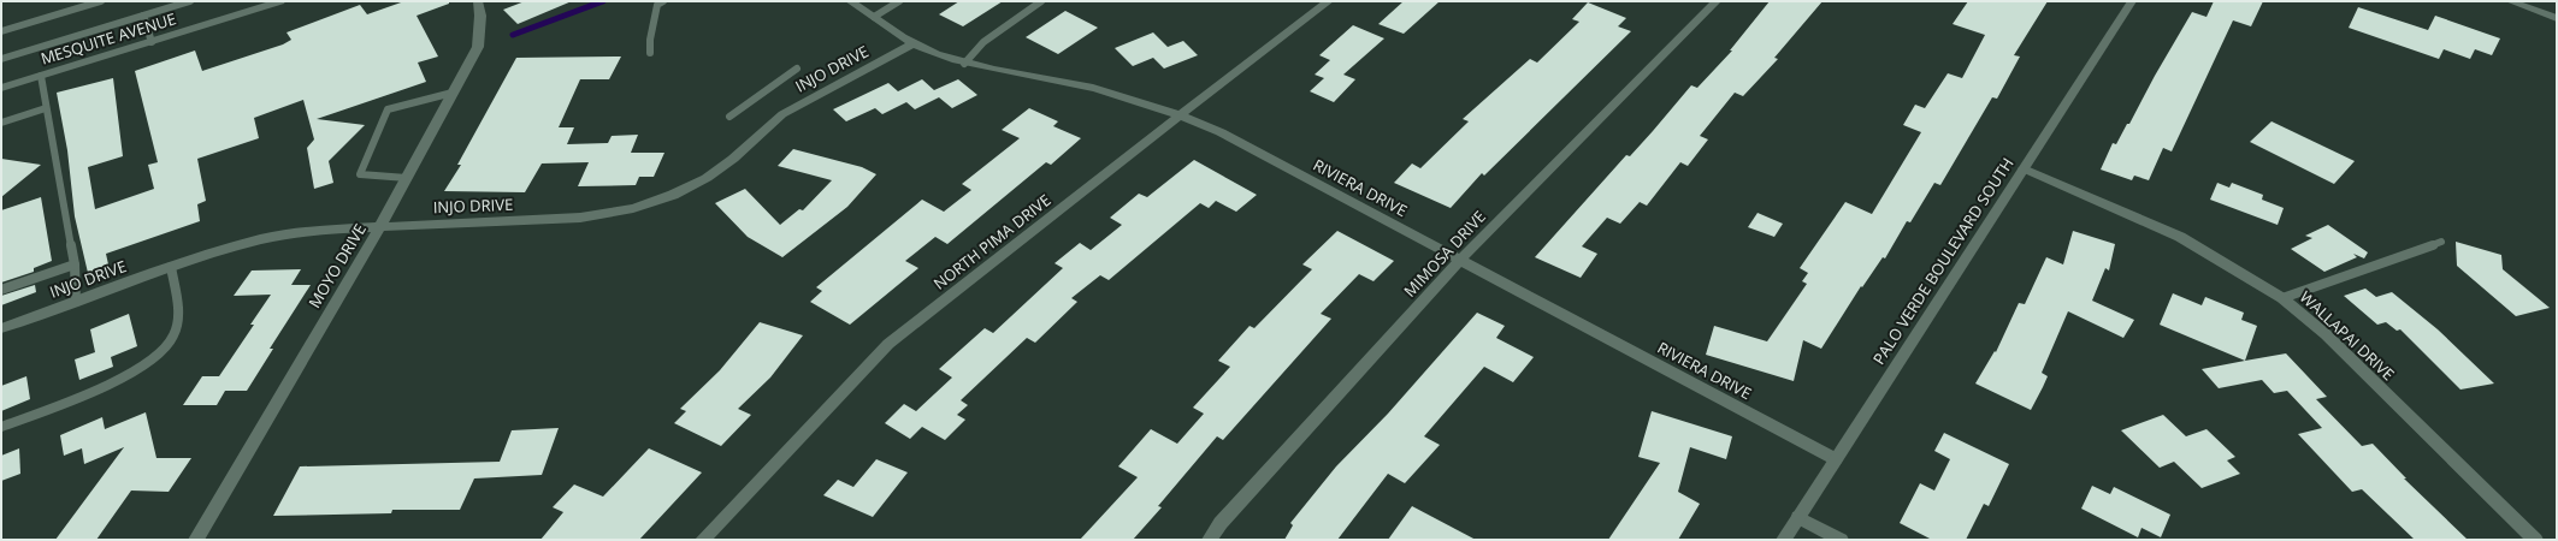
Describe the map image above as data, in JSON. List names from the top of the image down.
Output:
{
  "streets": {
    "street": [
      "MESQUITE AVENUE",
      "INJO DRIVE",
      "RIVIERA DRIVE",
      "NORTH PIMA DRIVE",
      "MIMOSA DRIVE",
      "PALO VERDE BOULEVARD SOUTH",
      "MOYO DRIVE",
      "WALLAPAI DRIVE"
    ]
  },
  "crossings": [
    ["INJO DRIVE", "RIVIERA DRIVE"],
    ["INJO DRIVE", "MOYO DRIVE"],
    ["RIVIERA DRIVE", "NORTH PIMA DRIVE"],
    ["RIVIERA DRIVE", "MIMOSA DRIVE"],
    ["RIVIERA DRIVE", "PALO VERDE BOULEVARD SOUTH"],
    ["PALO VERDE BOULEVARD SOUTH", "WALLAPAI DRIVE"]
  ]
}
